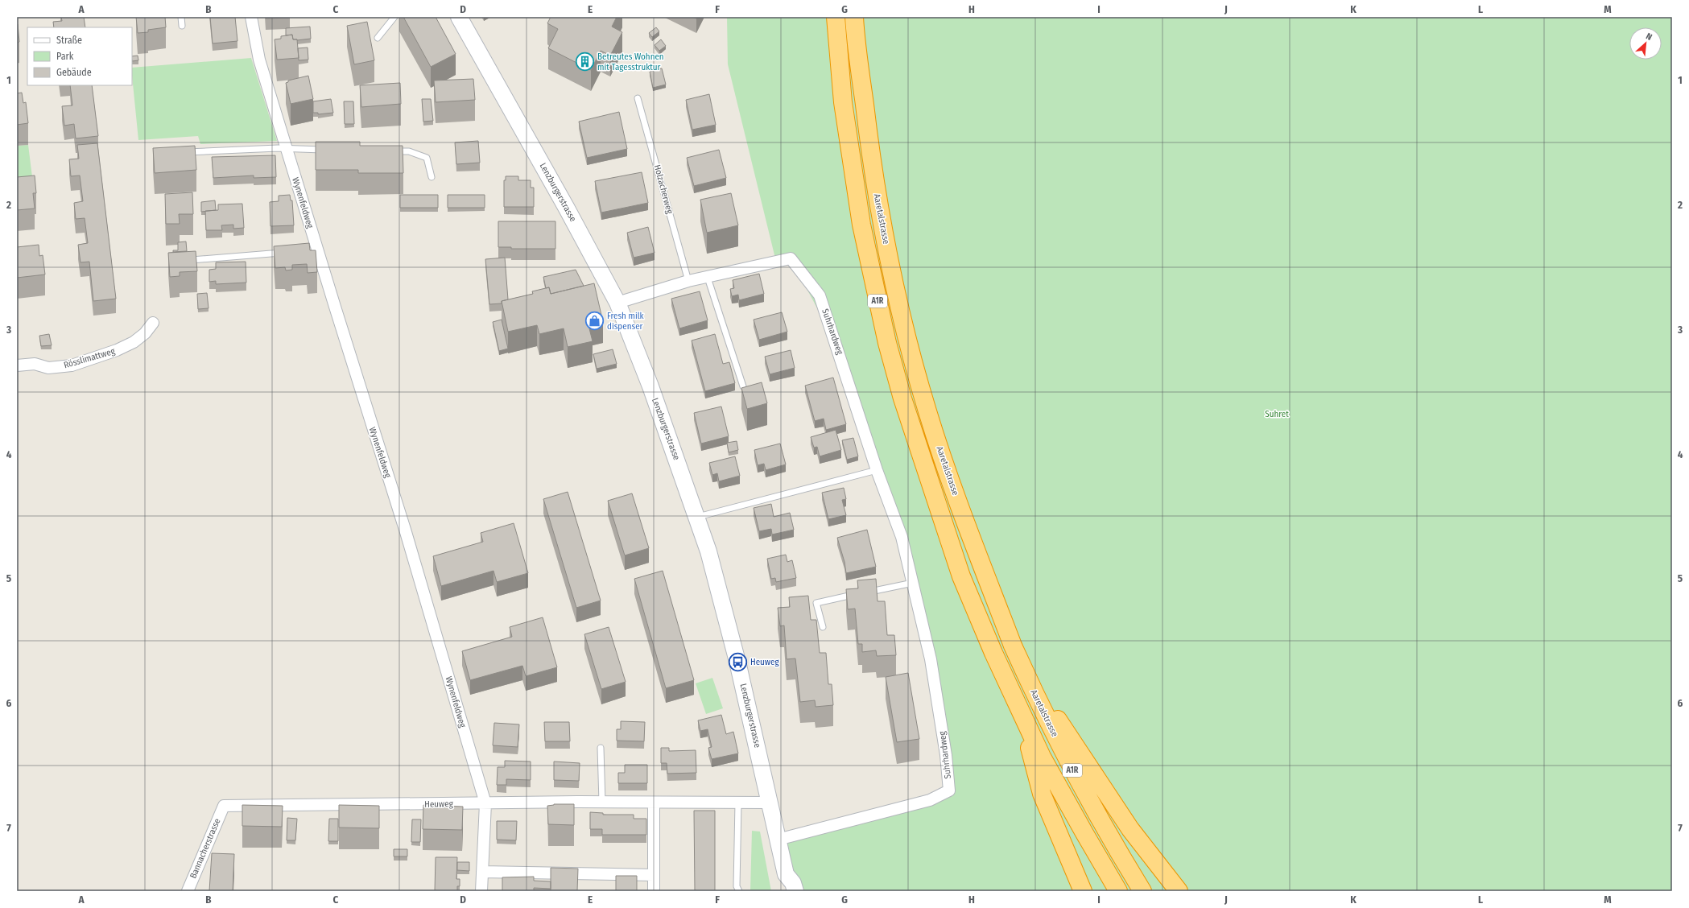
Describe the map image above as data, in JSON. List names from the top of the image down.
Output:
{
  "streets": {
    "highway": ["Aaretalstrasse", "A1R"],
    "main road": ["Lenzburgerstrasse"],
    "street": [
      "Wynenfeldweg",
      "Suhrhardweg",
      "Rösslimattweg",
      "Heuweg",
      "Bannacherstrasse"
    ],
    "lane": ["Holzacherweg"]
  },
  "crossings": [
    ["Holzacherweg", "Suhrhardweg"],
    ["Lenzburgerstrasse", "Suhrhardweg"],
    ["Lenzburgerstrasse", "Heuweg"],
    ["Wynenfeldweg", "Heuweg"],
    ["Heuweg", "Bannacherstrasse"]
  ],
  "parks": ["Suhret"],
  "places": {
    "building": ["Betreutes Wohnen mit Tagesstruktur"],
    "shop": ["Fresh milk dispenser"],
    "bus stop": ["Heuweg"]
  },
  "legend": ["Straße", "Park", "Gebäude"],
  "north": "top right",
  "grid": {
    "columns": [
      "A",
      "B",
      "C",
      "D",
      "E",
      "F",
      "G",
      "H",
      "I",
      "J",
      "K",
      "L",
      "M"
    ],
    "rows": [
      "1",
      "2",
      "3",
      "4",
      "5",
      "6",
      "7"
    ]
  }
}
